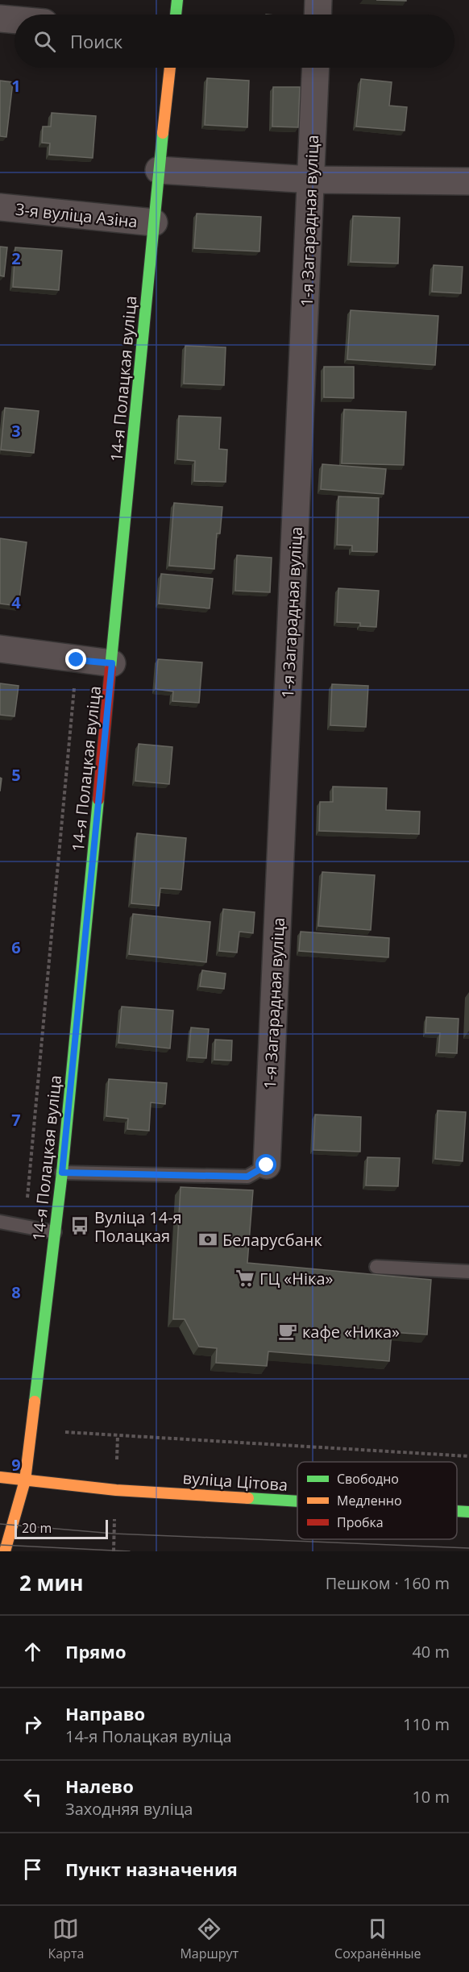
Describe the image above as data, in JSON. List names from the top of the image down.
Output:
{
  "streets": {
    "main road": ["14-я Полацкая вуліца", "вуліца Цітова"],
    "street": ["3-я вуліца Азіна", "1-я Загарадная вуліца"]
  },
  "crossings": [
    ["3-я вуліца Азіна", "14-я Полацкая вуліца"],
    ["14-я Полацкая вуліца", "вуліца Цітова"]
  ],
  "places": {
    "bus stop": ["Вуліца 14-я Полацкая"],
    "bank": ["Беларусбанк"],
    "supermarket": ["ГЦ «Ніка»"],
    "cafe": ["кафе «Ника»"]
  },
  "legend": ["Свободно", "Медленно", "Пробка"],
  "scale_bar": "20 m",
  "page": {
    "search": "Поиск",
    "scale": "20 m",
    "heading": ["2 мин", "Пешком · 160 m"],
    "list": [
      ["Прямо", "40 m"],
      ["Направо", "14-я Полацкая вуліца", "110 m"],
      ["Налево", "Заходняя вуліца", "10 m"],
      "Пункт назначения"
    ],
    "nav": ["Карта", "Маршрут", "Сохранённые"]
  },
  "grid": {
    "rows": [
      "1",
      "2",
      "3",
      "4",
      "5",
      "6",
      "7",
      "8",
      "9"
    ]
  }
}
